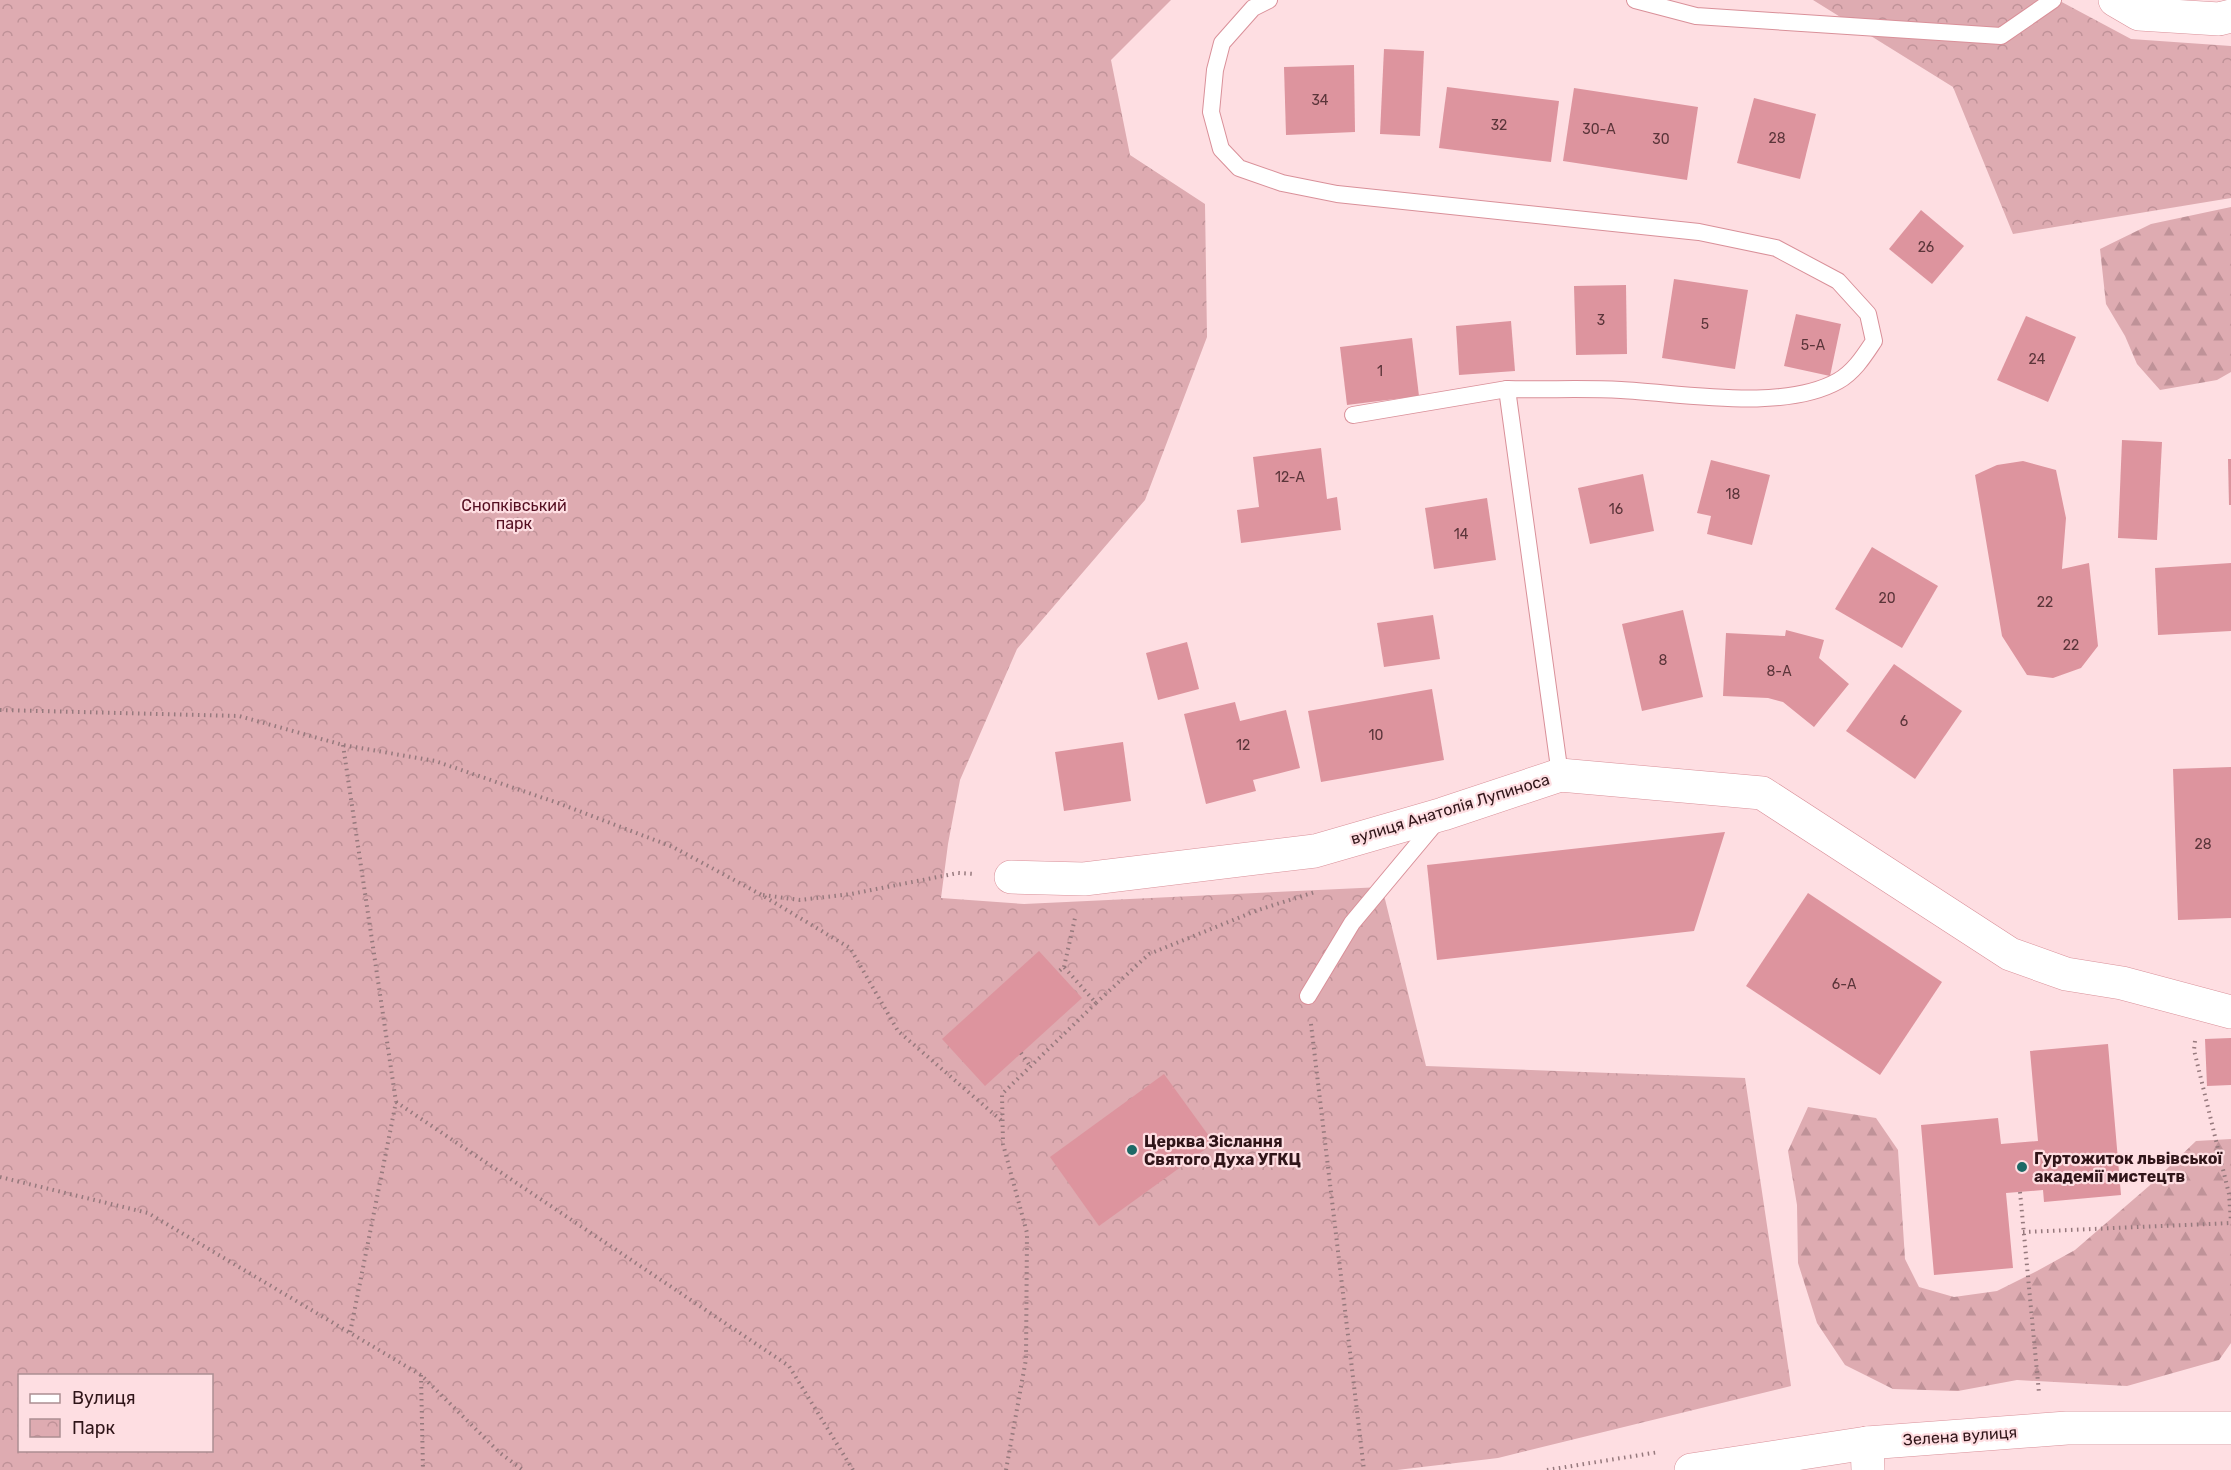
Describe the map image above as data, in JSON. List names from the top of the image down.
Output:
{
  "streets": {
    "street": ["вулиця Анатолія Лупиноса", "Зелена вулиця"]
  },
  "parks": ["Снопківський парк"],
  "places": ["Церква Зіслання Святого Духа УГКЦ", "Гуртожиток львівської академії мистецтв"],
  "house_numbers": [
    "34",
    "32",
    "30-А",
    "28",
    "30",
    "26",
    "3",
    "5",
    "5-А",
    "24",
    "1",
    "12-А",
    "18",
    "16",
    "14",
    "20",
    "22",
    "22",
    "8",
    "8-А",
    "6",
    "10",
    "12",
    "28",
    "6-А"
  ],
  "legend": ["Вулиця", "Парк"]
}
